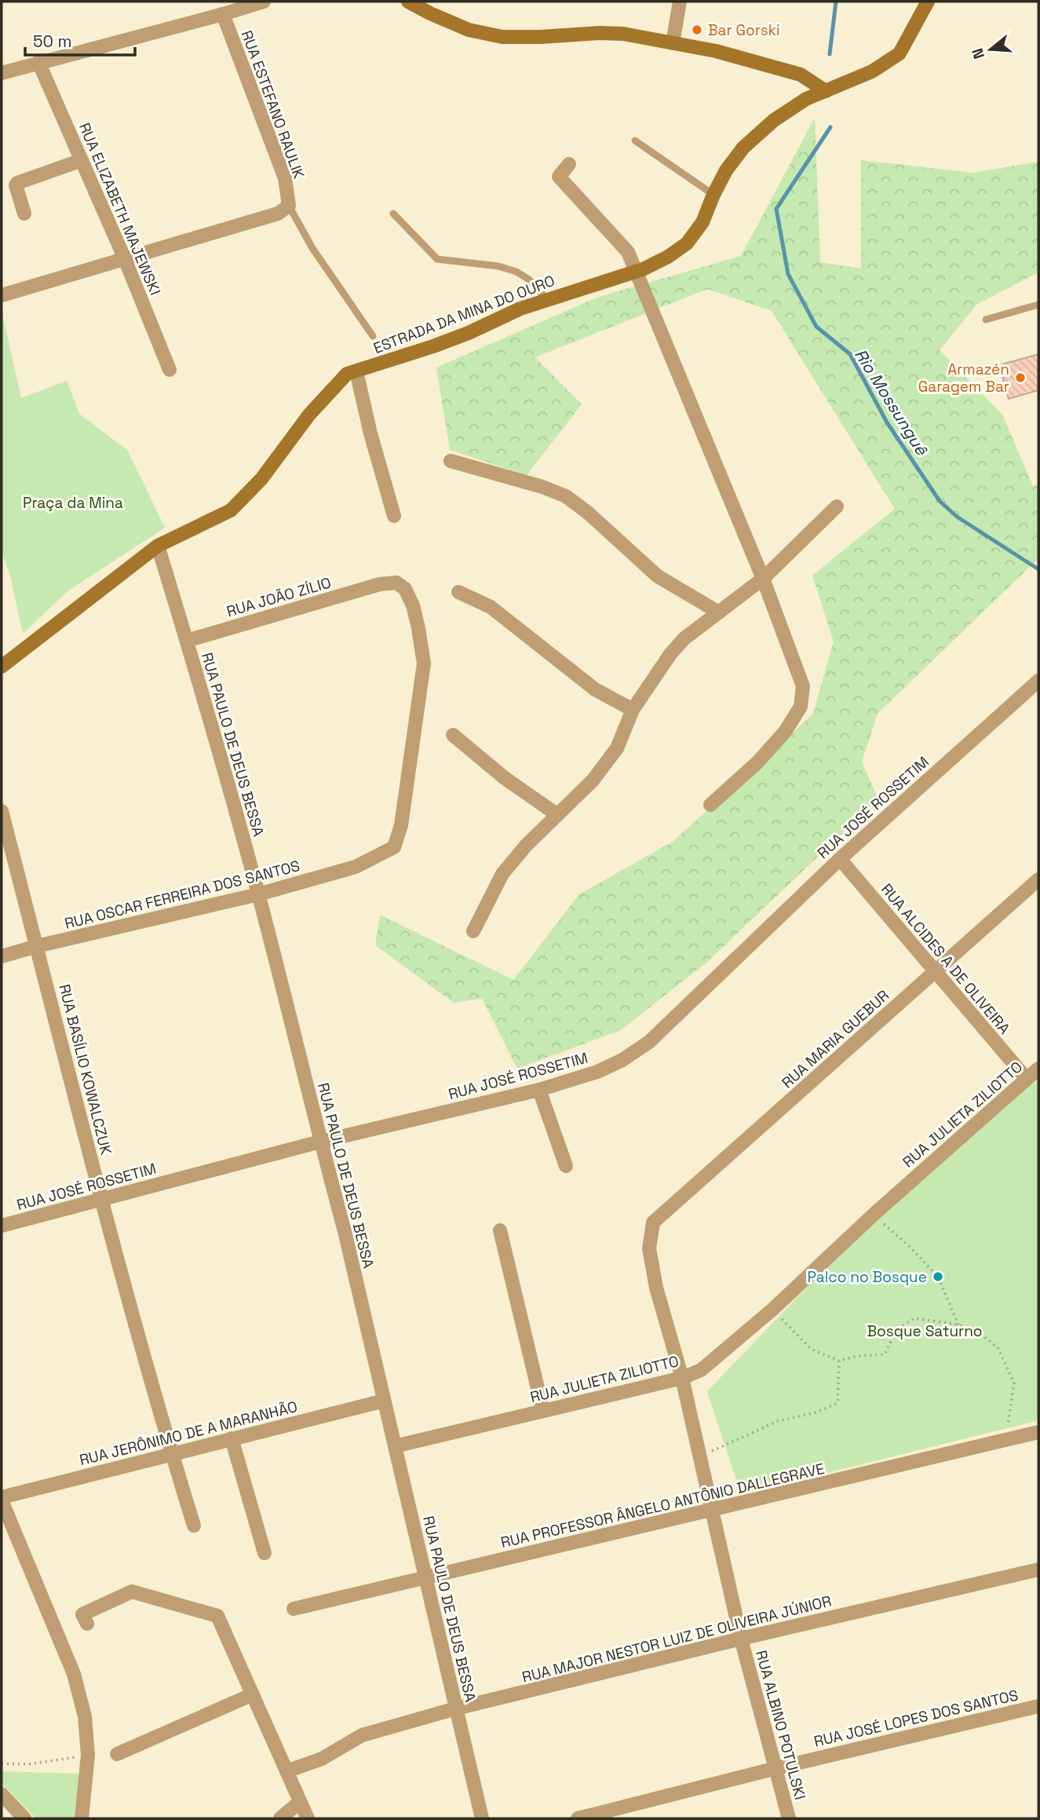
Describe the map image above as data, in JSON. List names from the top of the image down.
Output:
{
  "streets": {
    "street": [
      "RUA ESTEFANO RAULIK",
      "RUA ELIZABETH MAJEWSKI",
      "ESTRADA DA MINA DO OURO",
      "RUA JOÃO ZÍLIO",
      "RUA PAULO DE DEUS BESSA",
      "RUA JOSÉ ROSSETIM",
      "RUA OSCAR FERREIRA DOS SANTOS",
      "RUA ALCIDES A DE OLIVEIRA",
      "RUA MARIA GUEBUR",
      "RUA BASÍLIO KOWALCZUK",
      "RUA JULIETA ZILIOTTO",
      "RUA JERÔNIMO DE A MARANHÃO",
      "RUA PROFESSOR ÂNGELO ANTÔNIO DALLEGRAVE",
      "RUA MAJOR NESTOR LUIZ DE OLIVEIRA JÚNIOR",
      "RUA JOSÉ LOPES DOS SANTOS",
      "RUA ALBINO POTULSKI"
    ]
  },
  "crossings": [
    ["ESTRADA DA MINA DO OURO", "RUA PAULO DE DEUS BESSA"],
    ["RUA JOÃO ZÍLIO", "RUA PAULO DE DEUS BESSA"],
    ["RUA JOÃO ZÍLIO", "RUA OSCAR FERREIRA DOS SANTOS"],
    ["RUA PAULO DE DEUS BESSA", "RUA JOSÉ ROSSETIM"],
    ["RUA PAULO DE DEUS BESSA", "RUA OSCAR FERREIRA DOS SANTOS"],
    ["RUA PAULO DE DEUS BESSA", "RUA JULIETA ZILIOTTO"],
    ["RUA PAULO DE DEUS BESSA", "RUA JERÔNIMO DE A MARANHÃO"],
    ["RUA PAULO DE DEUS BESSA", "RUA PROFESSOR ÂNGELO ANTÔNIO DALLEGRAVE"],
    ["RUA PAULO DE DEUS BESSA", "RUA MAJOR NESTOR LUIZ DE OLIVEIRA JÚNIOR"],
    ["RUA JOSÉ ROSSETIM", "RUA ALCIDES A DE OLIVEIRA"],
    ["RUA JOSÉ ROSSETIM", "RUA BASÍLIO KOWALCZUK"],
    ["RUA OSCAR FERREIRA DOS SANTOS", "RUA BASÍLIO KOWALCZUK"],
    ["RUA ALCIDES A DE OLIVEIRA", "RUA MARIA GUEBUR"],
    ["RUA ALCIDES A DE OLIVEIRA", "RUA JULIETA ZILIOTTO"],
    ["RUA MARIA GUEBUR", "RUA ALBINO POTULSKI"],
    ["RUA BASÍLIO KOWALCZUK", "RUA JERÔNIMO DE A MARANHÃO"],
    ["RUA JULIETA ZILIOTTO", "RUA ALBINO POTULSKI"],
    ["RUA PROFESSOR ÂNGELO ANTÔNIO DALLEGRAVE", "RUA ALBINO POTULSKI"],
    ["RUA MAJOR NESTOR LUIZ DE OLIVEIRA JÚNIOR", "RUA ALBINO POTULSKI"],
    ["RUA JOSÉ LOPES DOS SANTOS", "RUA ALBINO POTULSKI"]
  ],
  "water": ["Rio Mossunguê"],
  "parks": ["Praça da Mina", "Bosque Saturno"],
  "places": ["Bar Gorski", "Armazén Garagem Bar", "Palco no Bosque"],
  "scale_bar": "50 m",
  "north": "left"
}
